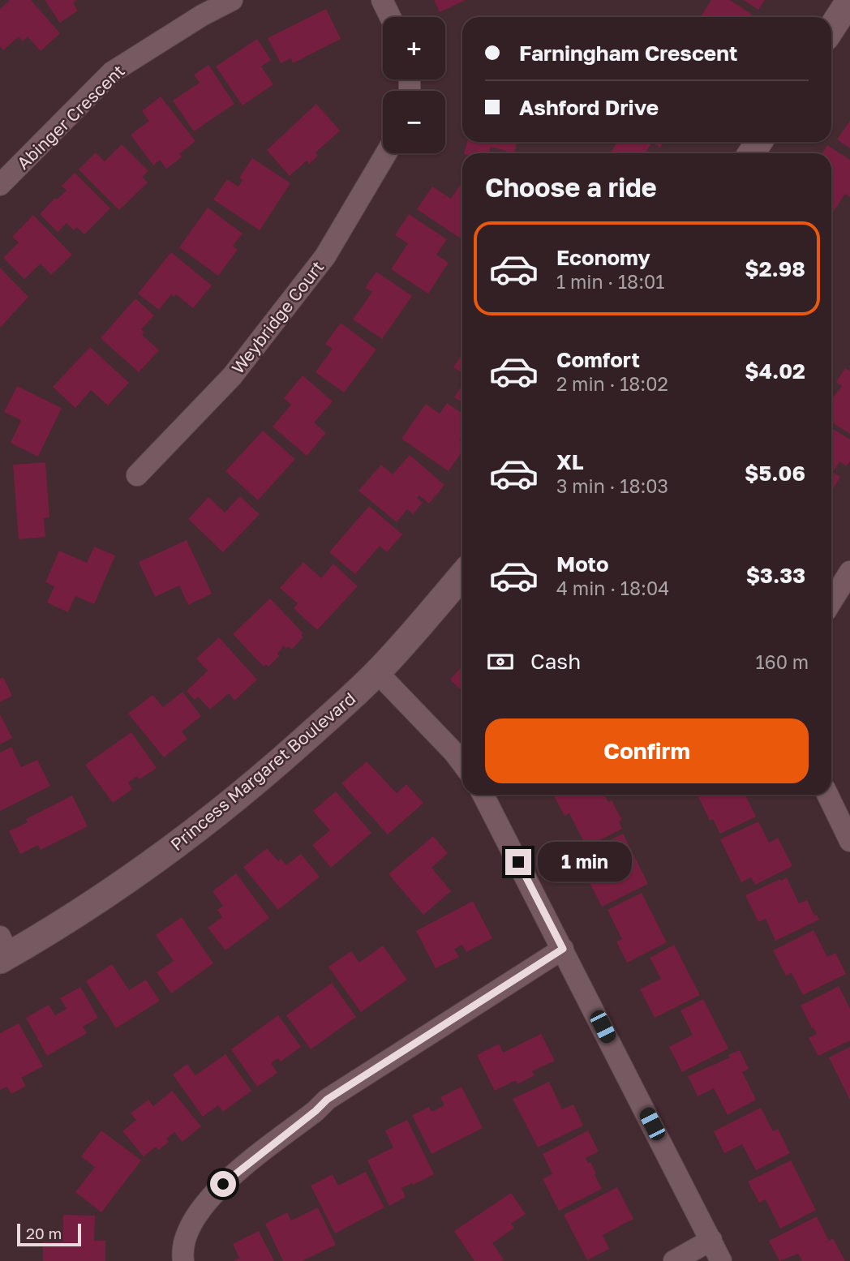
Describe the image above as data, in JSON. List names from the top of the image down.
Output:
{
  "streets": {
    "street": ["Abinger Crescent", "Weybridge Court", "Princess Margaret Boulevard"]
  },
  "scale_bar": "20 m",
  "page": {
    "map_buttons": ["+", "−"],
    "banner": ["Farningham Crescent", "Ashford Drive"],
    "heading": "Choose a ride",
    "list": [
      {
        "name": "Economy",
        "note": "1 min · 18:01",
        "value": "$2.98"
      },
      {
        "name": "Comfort",
        "note": "2 min · 18:02",
        "value": "$4.02"
      },
      {
        "name": "XL",
        "note": "3 min · 18:03",
        "value": "$5.06"
      },
      {
        "name": "Moto",
        "note": "4 min · 18:04",
        "value": "$3.33"
      }
    ],
    "pay": ["Cash", "160 m"],
    "buttons": "Confirm",
    "bubble": "1 min",
    "scale": "20 m"
  }
}
